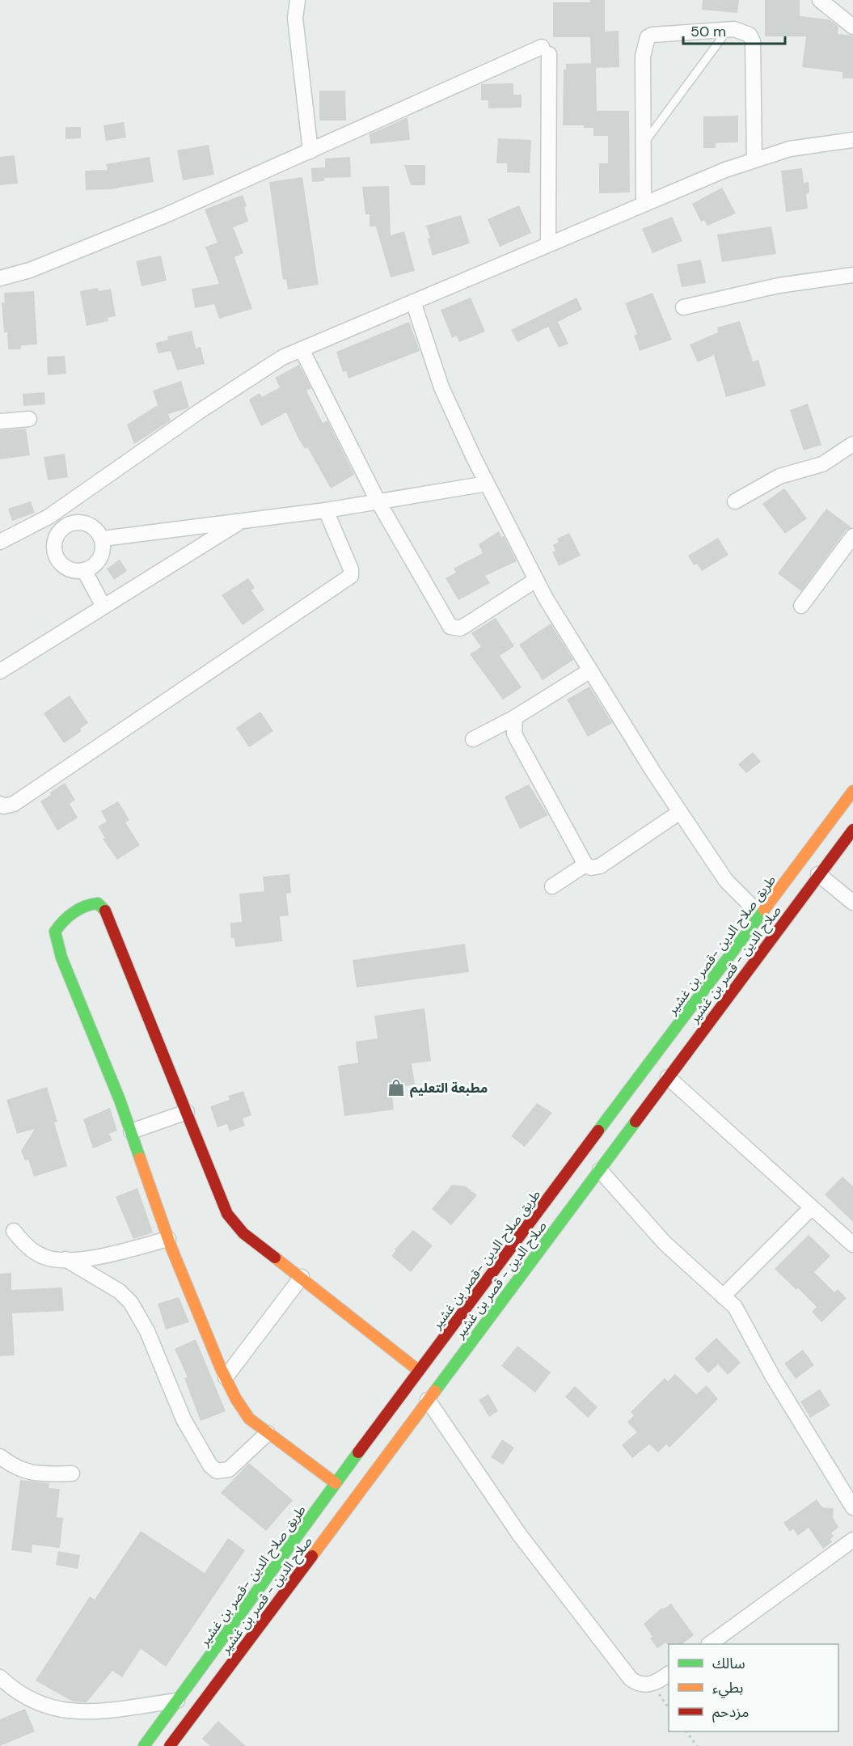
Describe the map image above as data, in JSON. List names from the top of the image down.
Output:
{
  "streets": {
    "main road": ["طريق صلاح الدين -قصر بن غشير", "صلاح الدين - قصر بن غشير"]
  },
  "places": {
    "shop": ["مطبعة التعليم"]
  },
  "legend": ["سالك", "بطيء", "مزدحم"],
  "scale_bar": "50 m"
}
